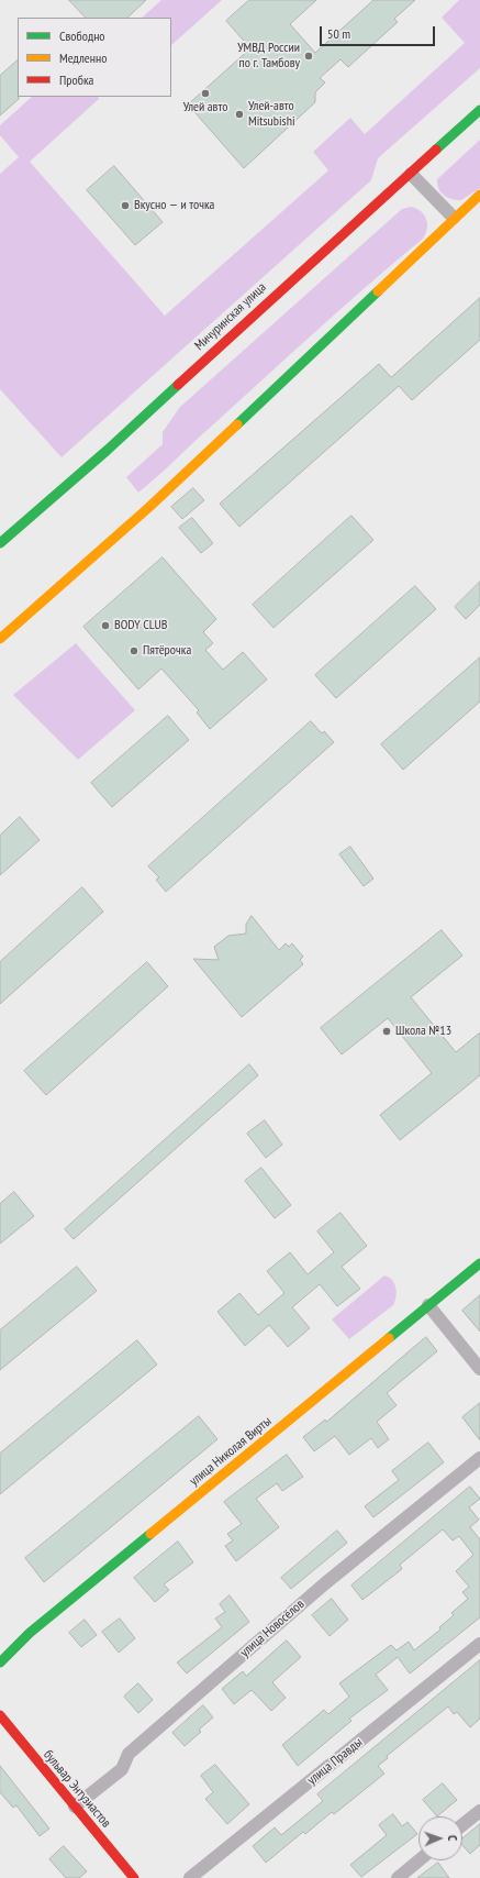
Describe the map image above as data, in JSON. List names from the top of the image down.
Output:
{
  "streets": {
    "street": [
      "Мичуринская улица",
      "улица Николая Вирты",
      "улица Новосёлов",
      "улица Правды",
      "бульвар Энтузиастов"
    ]
  },
  "crossings": [
    ["улица Новосёлов", "бульвар Энтузиастов"]
  ],
  "places": [
    "УМВД России по г. Тамбову",
    "Улей авто",
    "Улей-авто Mitsubishi",
    "Вкусно — и точка",
    "BODY CLUB",
    "Пятёрочка",
    "Школа №13"
  ],
  "legend": ["Свободно", "Медленно", "Пробка"],
  "scale_bar": "50 m",
  "north": "right"
}
